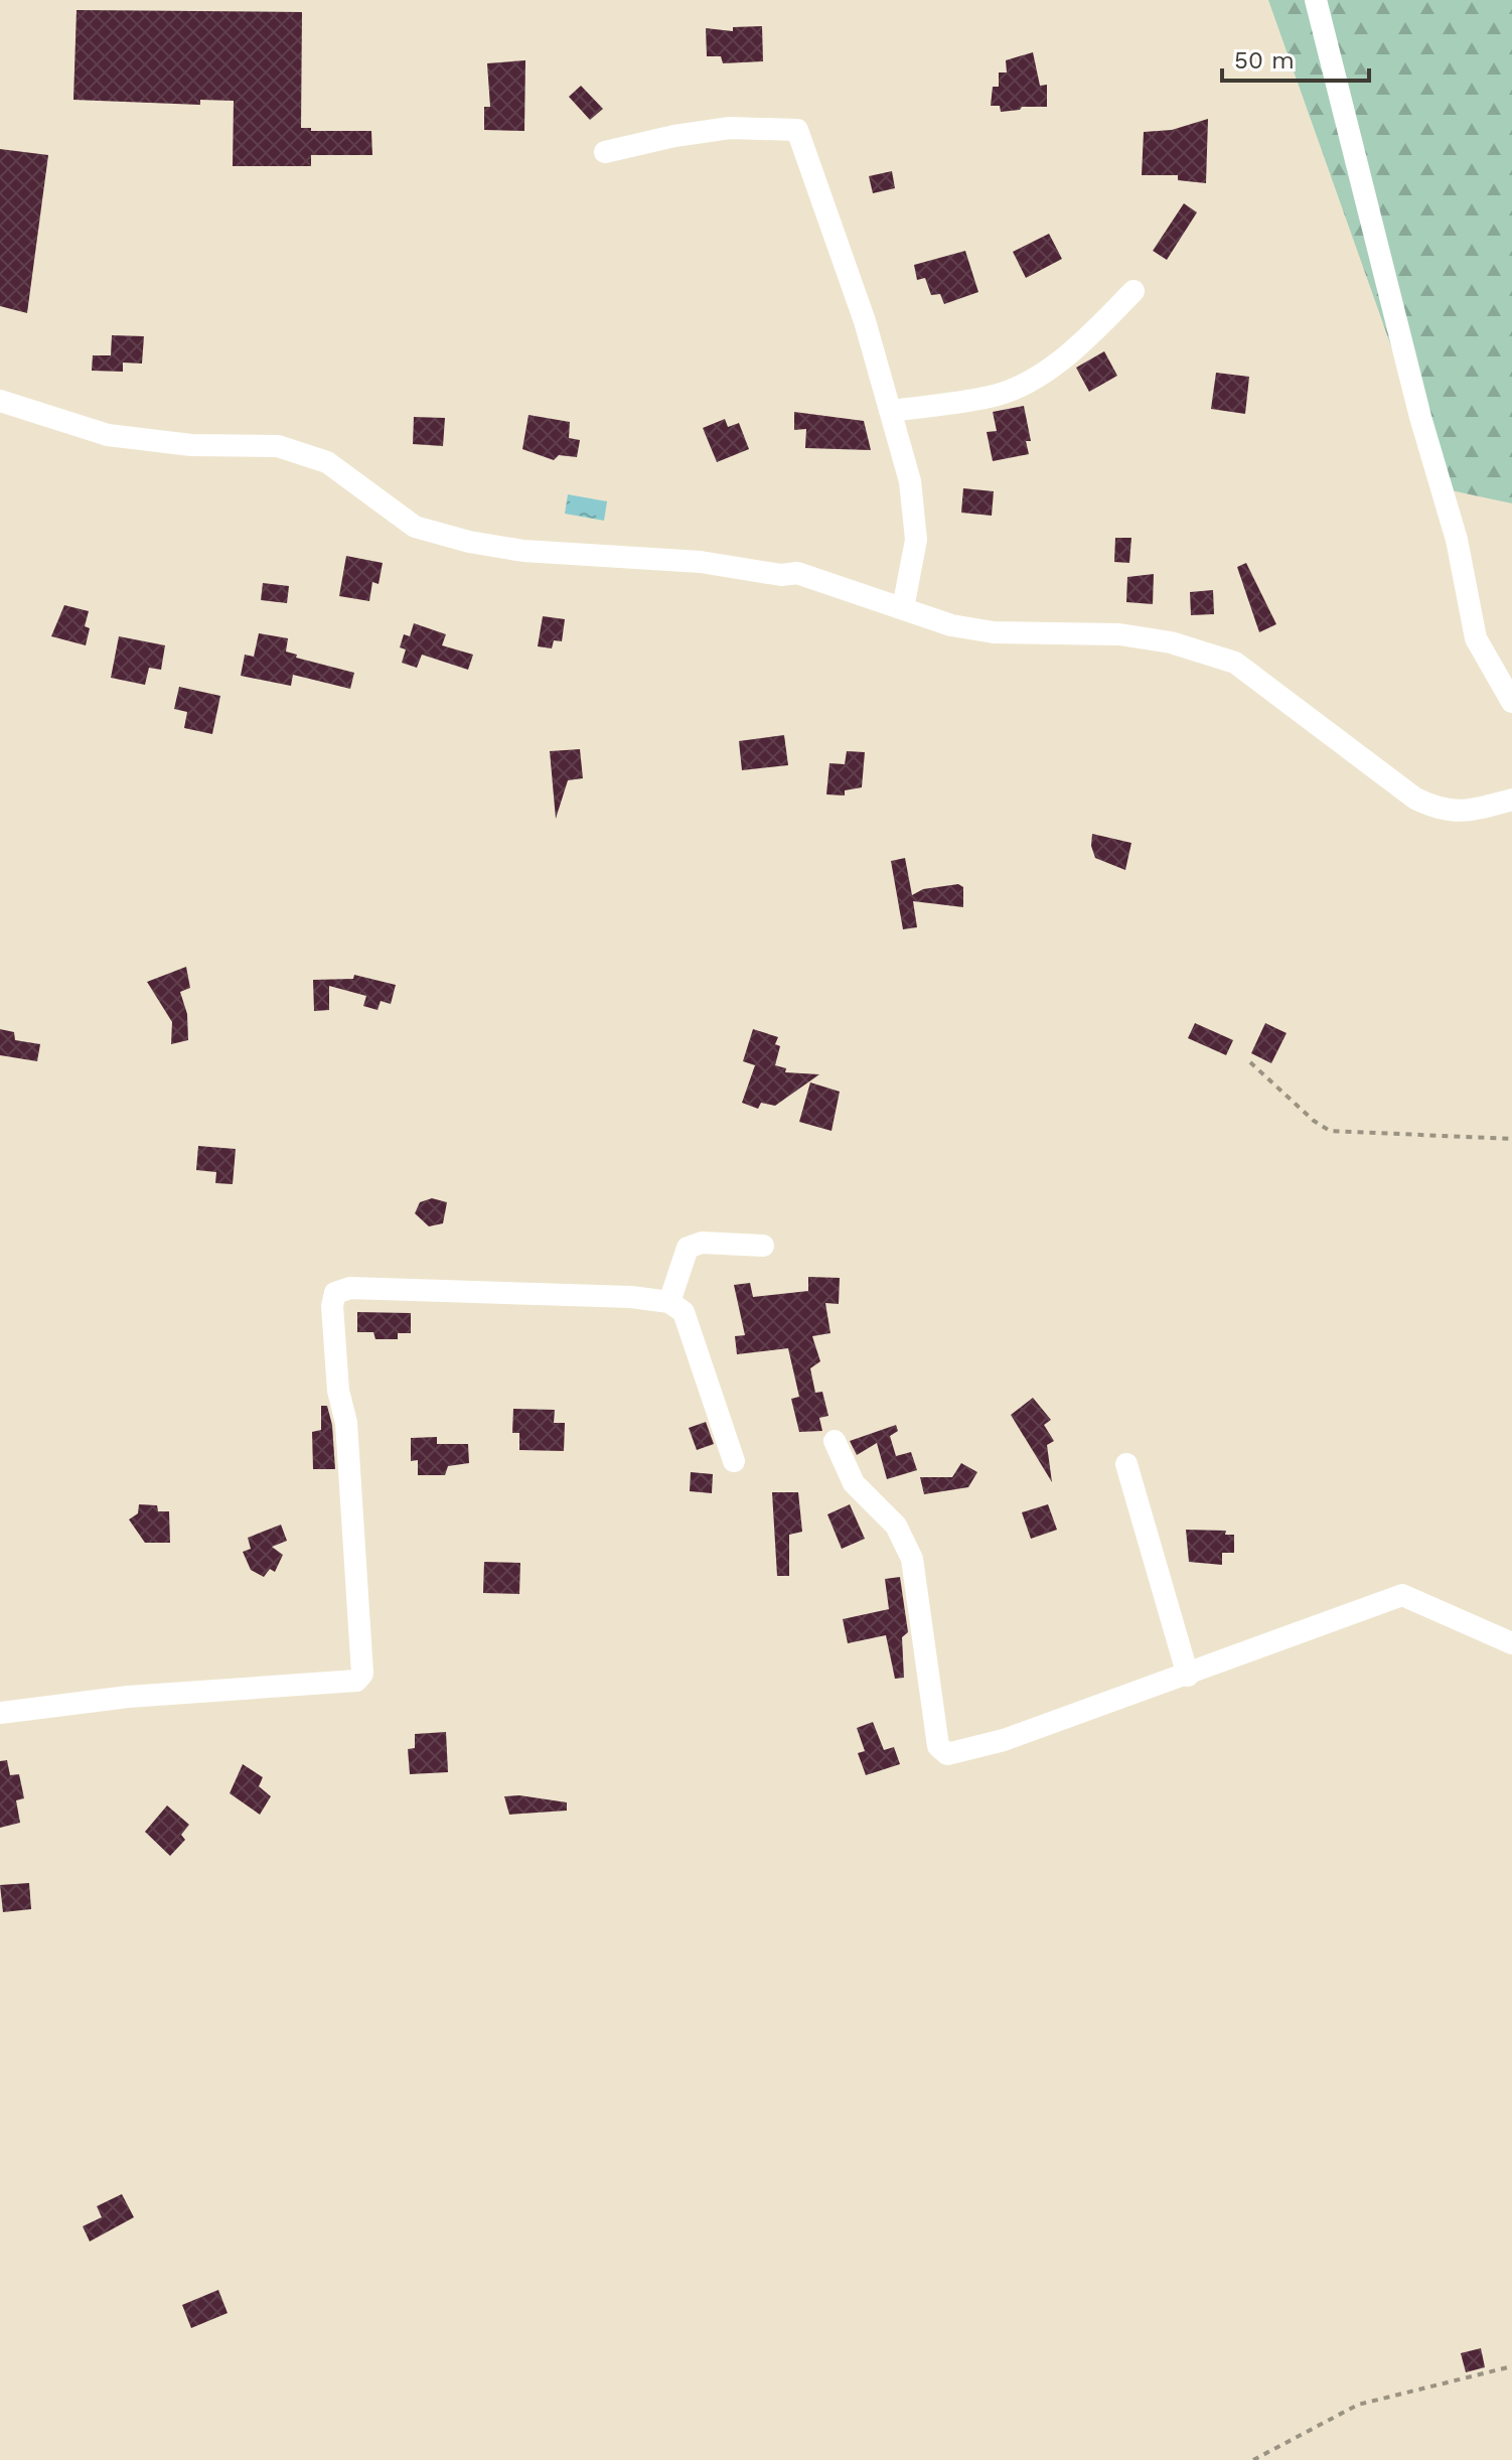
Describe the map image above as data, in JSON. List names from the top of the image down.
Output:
{
  "scale_bar": "50 m"
}
